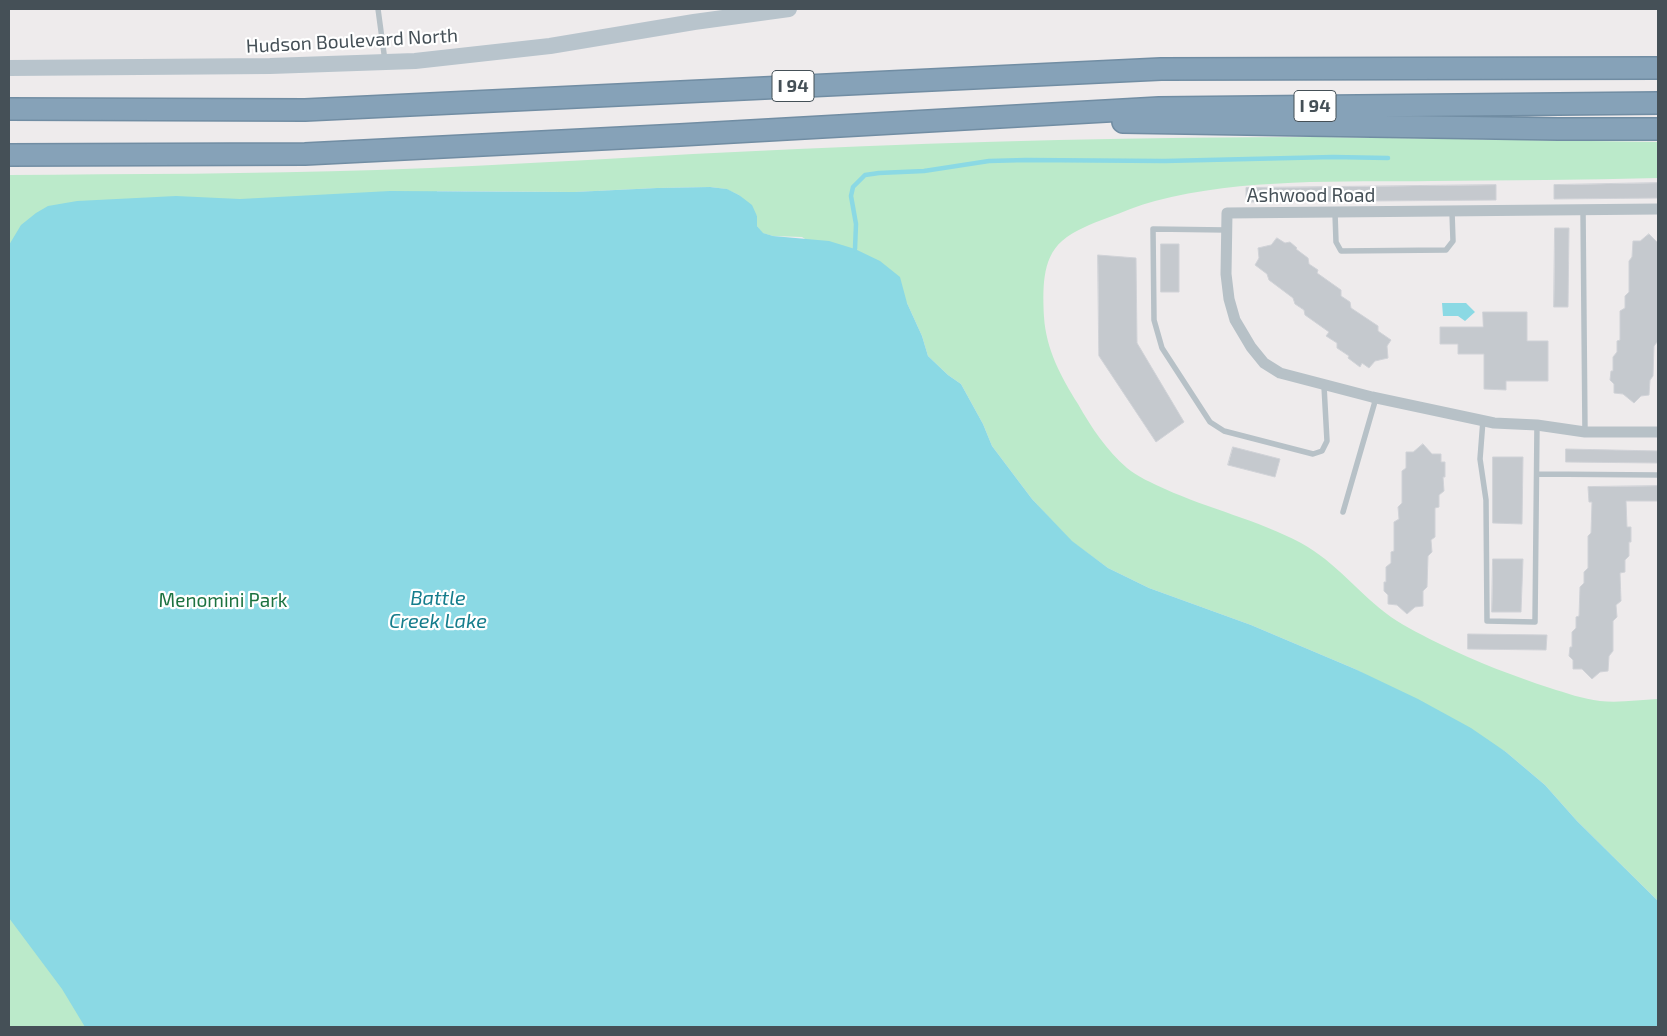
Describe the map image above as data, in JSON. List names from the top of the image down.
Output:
{
  "streets": {
    "highway": ["I 94"],
    "street": ["Hudson Boulevard North", "Ashwood Road"]
  },
  "water": ["Battle Creek Lake"],
  "parks": ["Menomini Park"]
}
